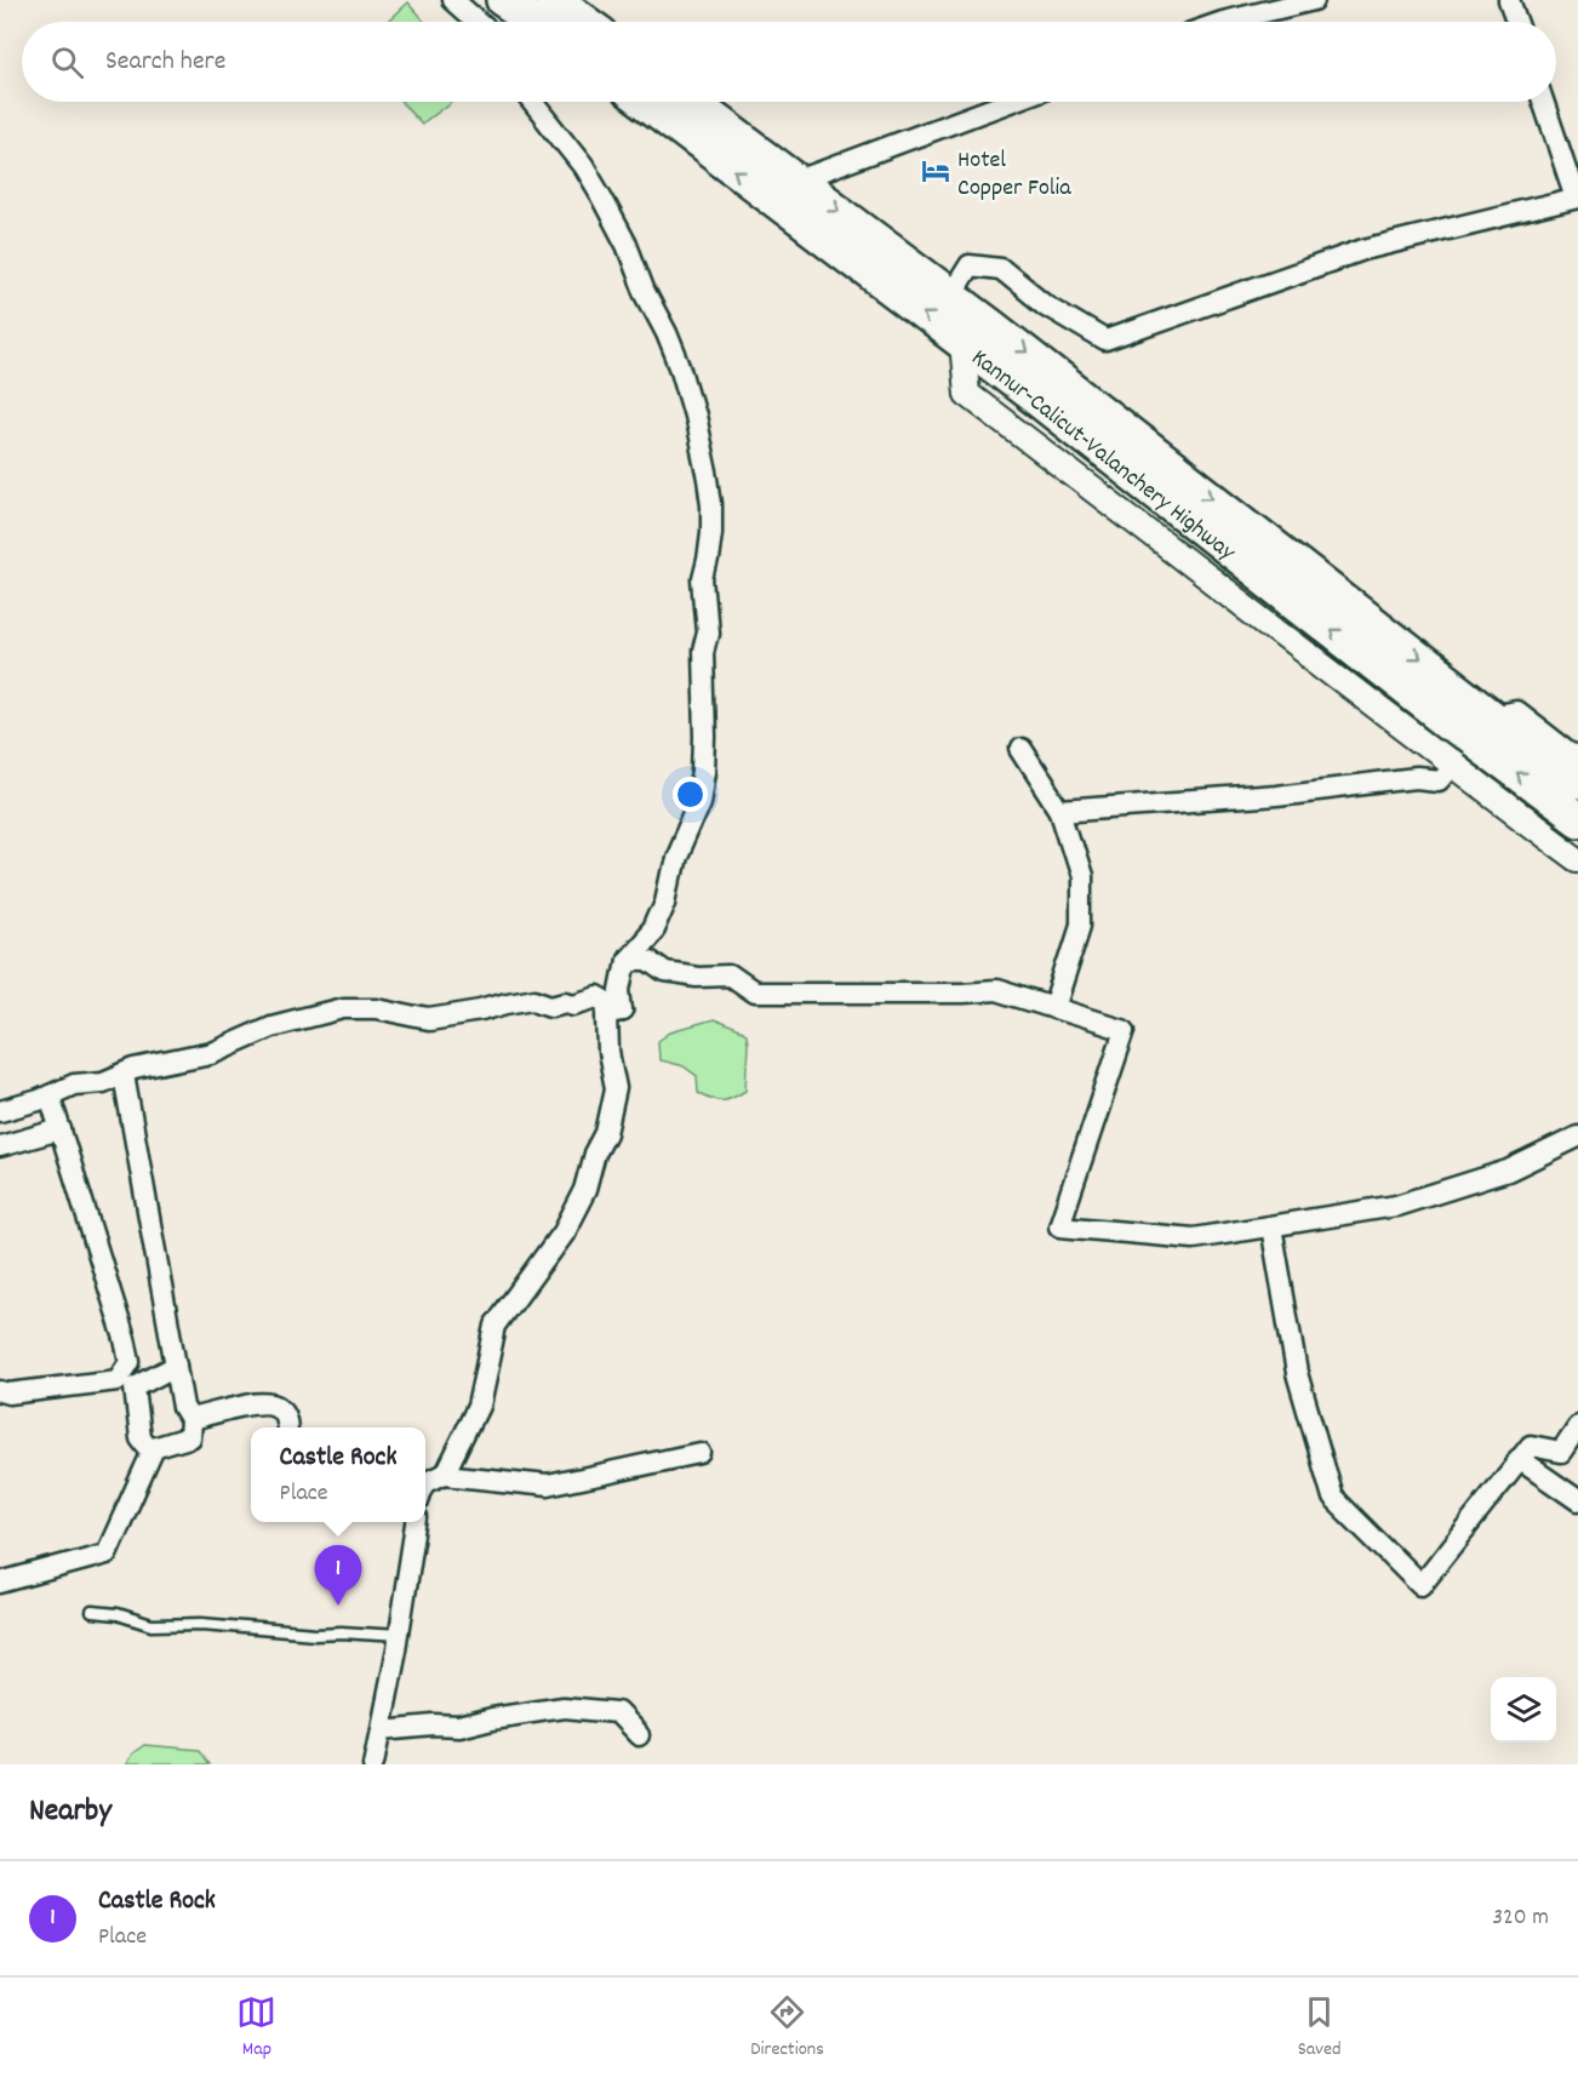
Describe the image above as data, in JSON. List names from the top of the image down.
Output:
{
  "streets": {
    "highway": ["Kannur-Calicut-Valanchery Highway"]
  },
  "places": {
    "hotel": ["Hotel Copper Folia"]
  },
  "page": {
    "search": "Search here",
    "popup": ["Castle Rock", "Place"],
    "pins": "1",
    "heading": "Nearby",
    "list": [
      {
        "mark": "1",
        "name": "Castle Rock",
        "note": "Place",
        "value": "320 m"
      }
    ],
    "nav": ["Map", "Directions", "Saved"]
  }
}
